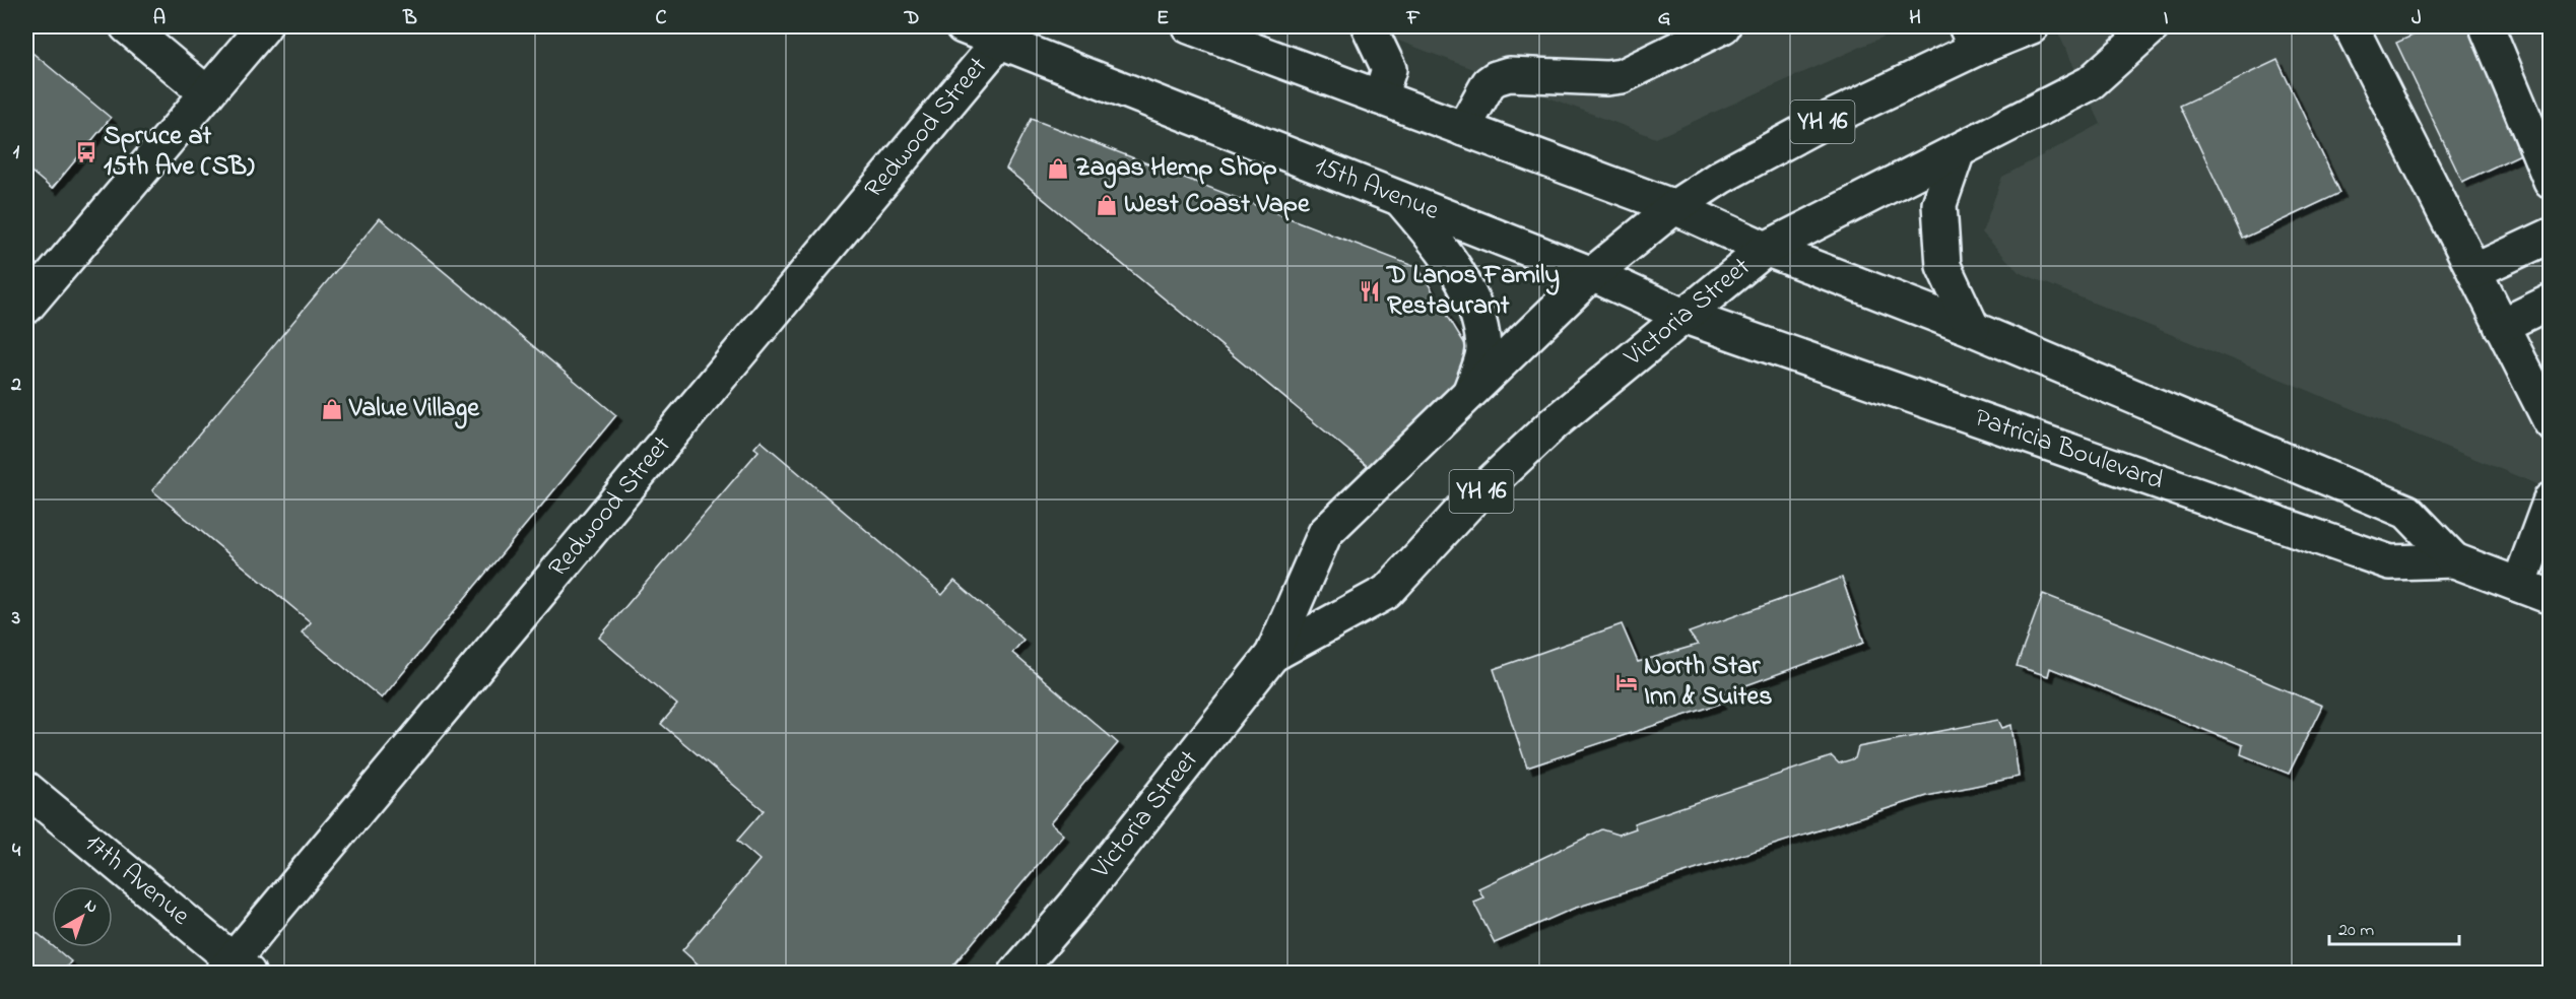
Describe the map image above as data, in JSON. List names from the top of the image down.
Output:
{
  "streets": {
    "main road": [
      "YH 16",
      "Redwood Street",
      "15th Avenue",
      "Victoria Street",
      "Patricia Boulevard",
      "17th Avenue"
    ]
  },
  "crossings": [
    ["Redwood Street", "15th Avenue"],
    ["Redwood Street", "17th Avenue"],
    ["15th Avenue", "Victoria Street"],
    ["15th Avenue", "Patricia Boulevard"],
    ["Victoria Street", "Patricia Boulevard"]
  ],
  "places": {
    "bus stop": ["Spruce at 15th Ave (SB)"],
    "shop": ["Zagas Hemp Shop", "West Coast Vape", "Value Village"],
    "restaurant": ["D Lanos Family Restaurant"],
    "hotel": ["North Star Inn & Suites"]
  },
  "scale_bar": "20 m",
  "north": "top right",
  "grid": {
    "columns": [
      "A",
      "B",
      "C",
      "D",
      "E",
      "F",
      "G",
      "H",
      "I",
      "J"
    ],
    "rows": [
      "1",
      "2",
      "3",
      "4"
    ]
  }
}
